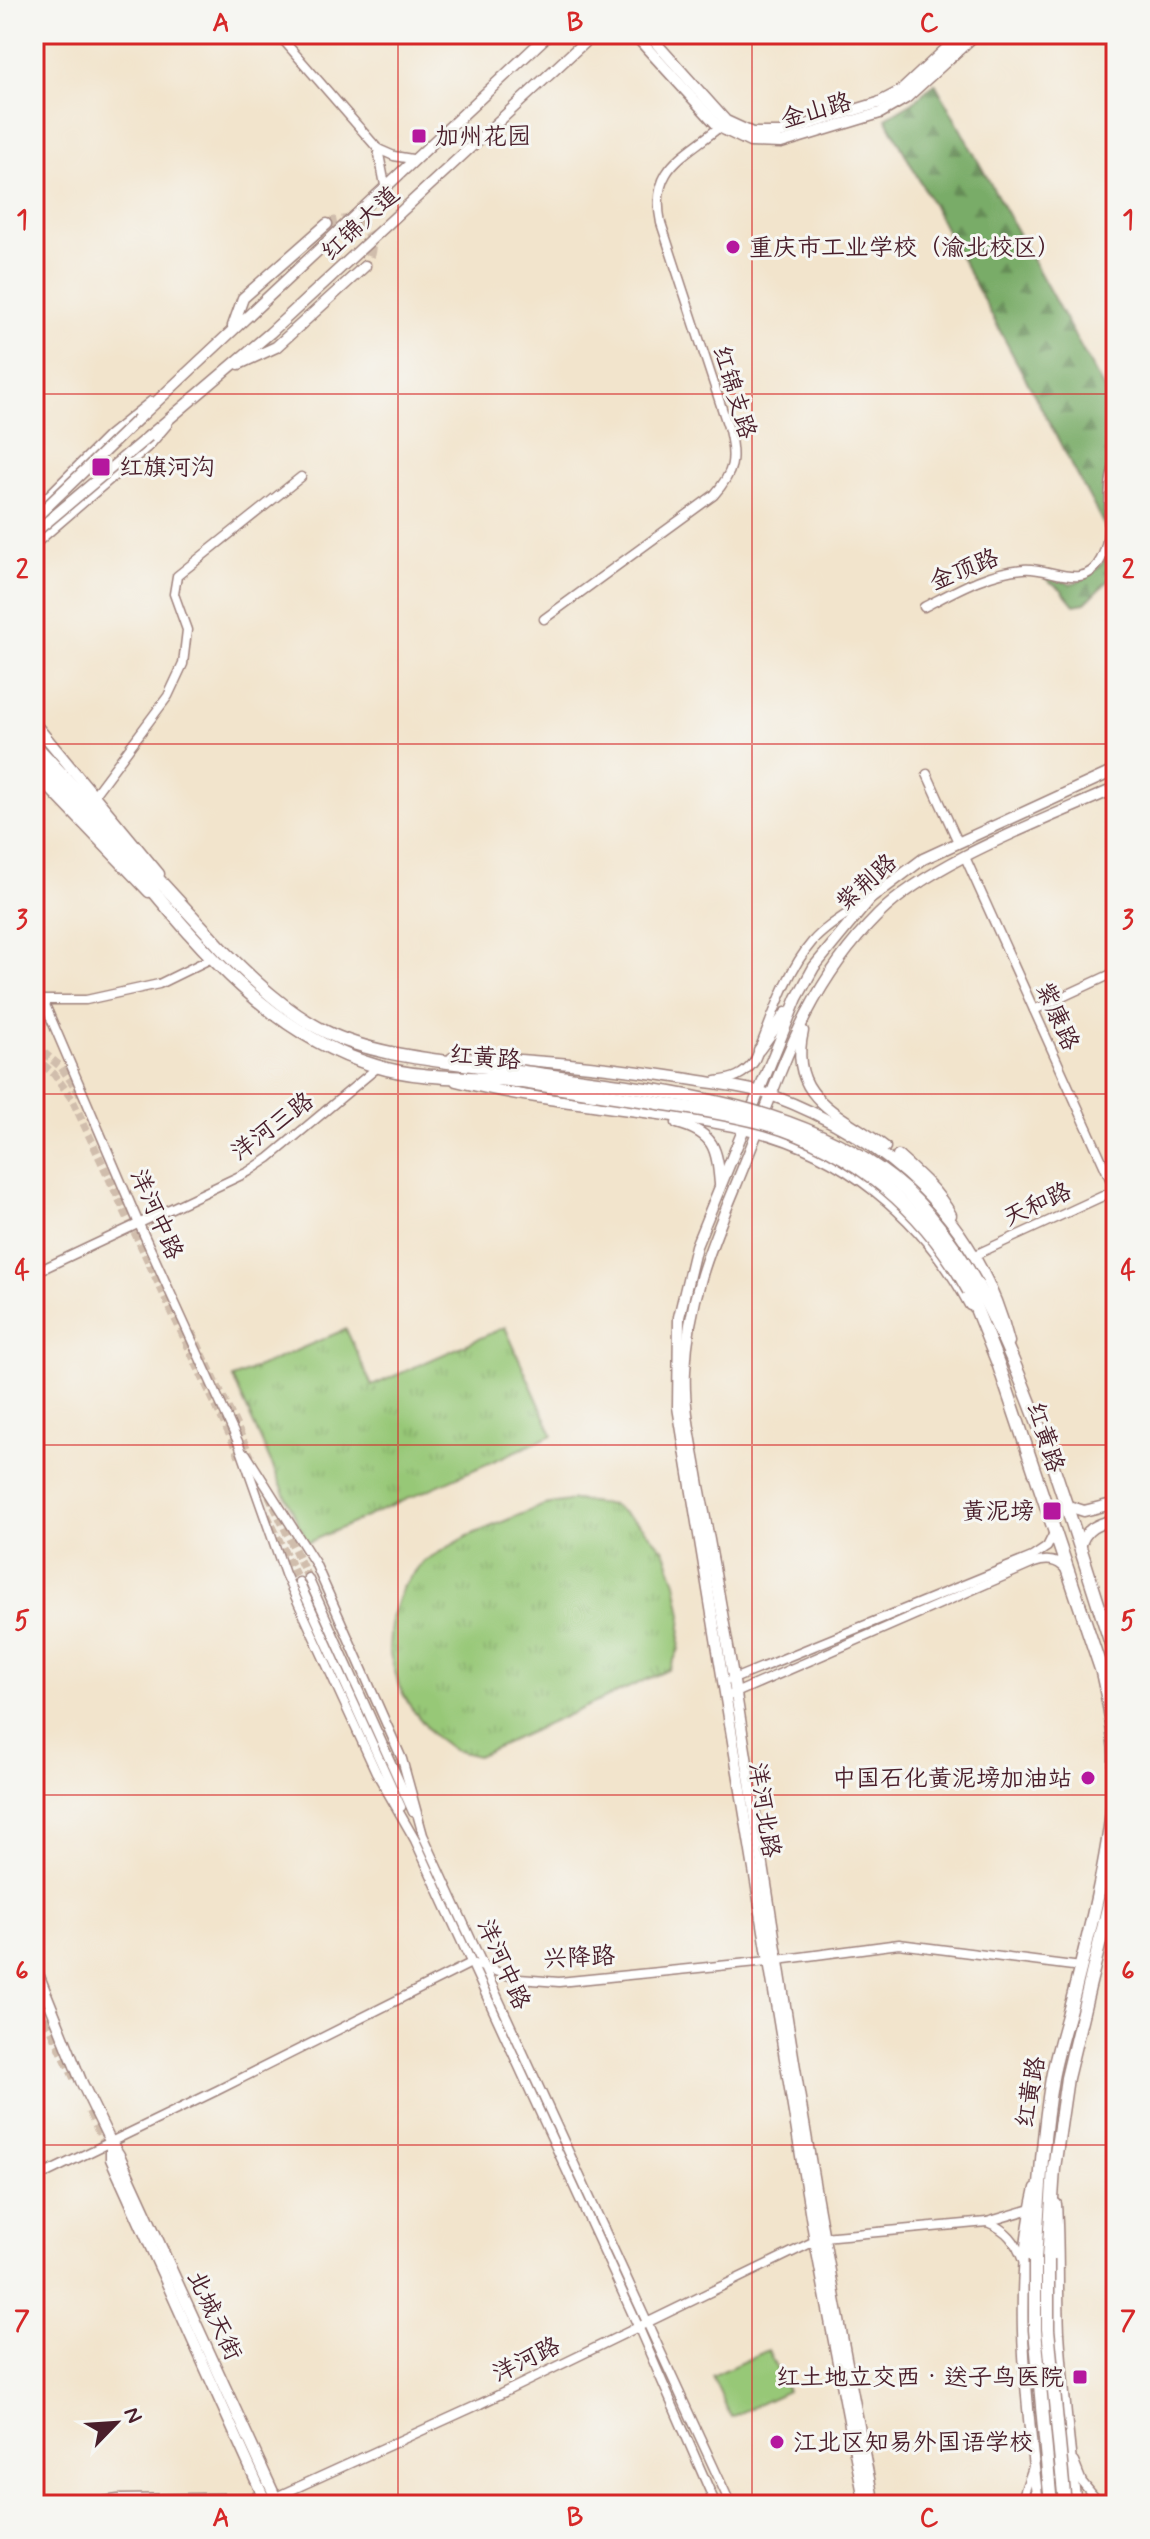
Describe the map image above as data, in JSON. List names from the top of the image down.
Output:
{
  "streets": {
    "highway": ["红黄路"],
    "main road": [
      "金山路",
      "红锦大道",
      "紫荆路",
      "洋河北路",
      "北城天街"
    ],
    "street": [
      "红锦支路",
      "金顶路",
      "紫康路",
      "洋河三路",
      "天和路",
      "洋河中路",
      "兴降路",
      "洋河路"
    ]
  },
  "crossings": [
    ["金山路", "红锦支路"],
    ["紫荆路", "紫康路"],
    ["紫荆路", "洋河北路"],
    ["紫康路", "天和路"],
    ["红黄路", "洋河三路"],
    ["红黄路", "兴降路"],
    ["洋河三路", "洋河中路"],
    ["洋河中路", "兴降路"],
    ["洋河中路", "洋河路"],
    ["洋河北路", "兴降路"],
    ["洋河北路", "洋河路"],
    ["北城天街", "洋河路"]
  ],
  "places": {
    "transit": [
      "加州花园",
      "红旗河沟",
      "黄泥塝",
      "红土地立交西‧送子鸟医院"
    ],
    "other": ["重庆市工业学校（渝北校区）", "中国石化黄泥塝加油站", "江北区知易外国语学校"]
  },
  "north": "top right",
  "grid": {
    "columns": ["A", "B", "C"],
    "rows": [
      "1",
      "2",
      "3",
      "4",
      "5",
      "6",
      "7"
    ]
  }
}
